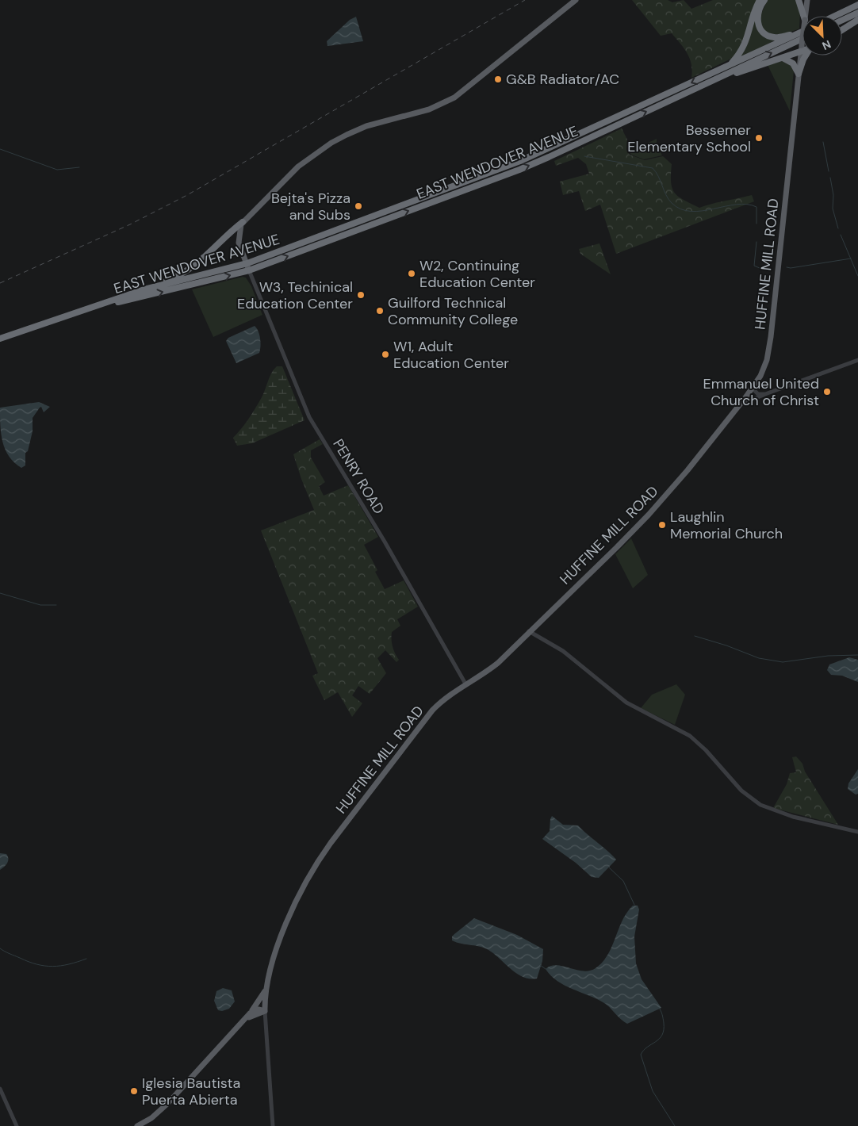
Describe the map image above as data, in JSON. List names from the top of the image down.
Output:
{
  "streets": {
    "highway": ["EAST WENDOVER AVENUE"],
    "main road": ["HUFFINE MILL ROAD"],
    "street": ["PENRY ROAD"]
  },
  "crossings": [
    ["EAST WENDOVER AVENUE", "PENRY ROAD"],
    ["HUFFINE MILL ROAD", "PENRY ROAD"]
  ],
  "places": [
    "G&B Radiator/AC",
    "Bessemer Elementary School",
    "Bejta's Pizza and Subs",
    "W2, Continuing Education Center",
    "W3, Techinical Education Center",
    "Guilford Technical Community College",
    "W1, Adult Education Center",
    "Emmanuel United Church of Christ",
    "Laughlin Memorial Church",
    "Iglesia Bautista Puerta Abierta"
  ],
  "north": "bottom right"
}
